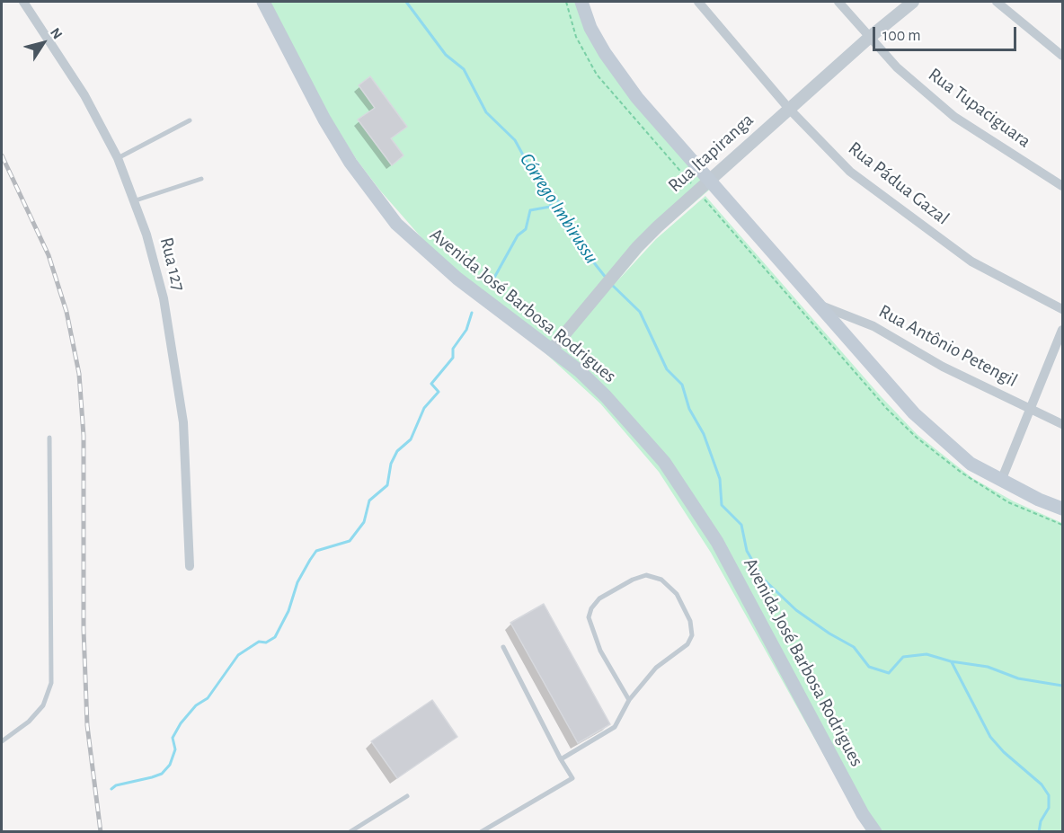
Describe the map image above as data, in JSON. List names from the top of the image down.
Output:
{
  "streets": {
    "main road": ["Avenida José Barbosa Rodrigues"],
    "street": [
      "Rua Tupaciguara",
      "Rua Itapiranga",
      "Rua Pádua Gazal",
      "Rua 127",
      "Rua Antônio Petengil"
    ]
  },
  "crossings": [
    ["Rua Tupaciguara", "Rua Itapiranga"],
    ["Rua Itapiranga", "Rua Pádua Gazal"],
    ["Rua Itapiranga", "Avenida José Barbosa Rodrigues"]
  ],
  "water": ["Córrego Imbirussu"],
  "scale_bar": "100 m",
  "north": "top right"
}
